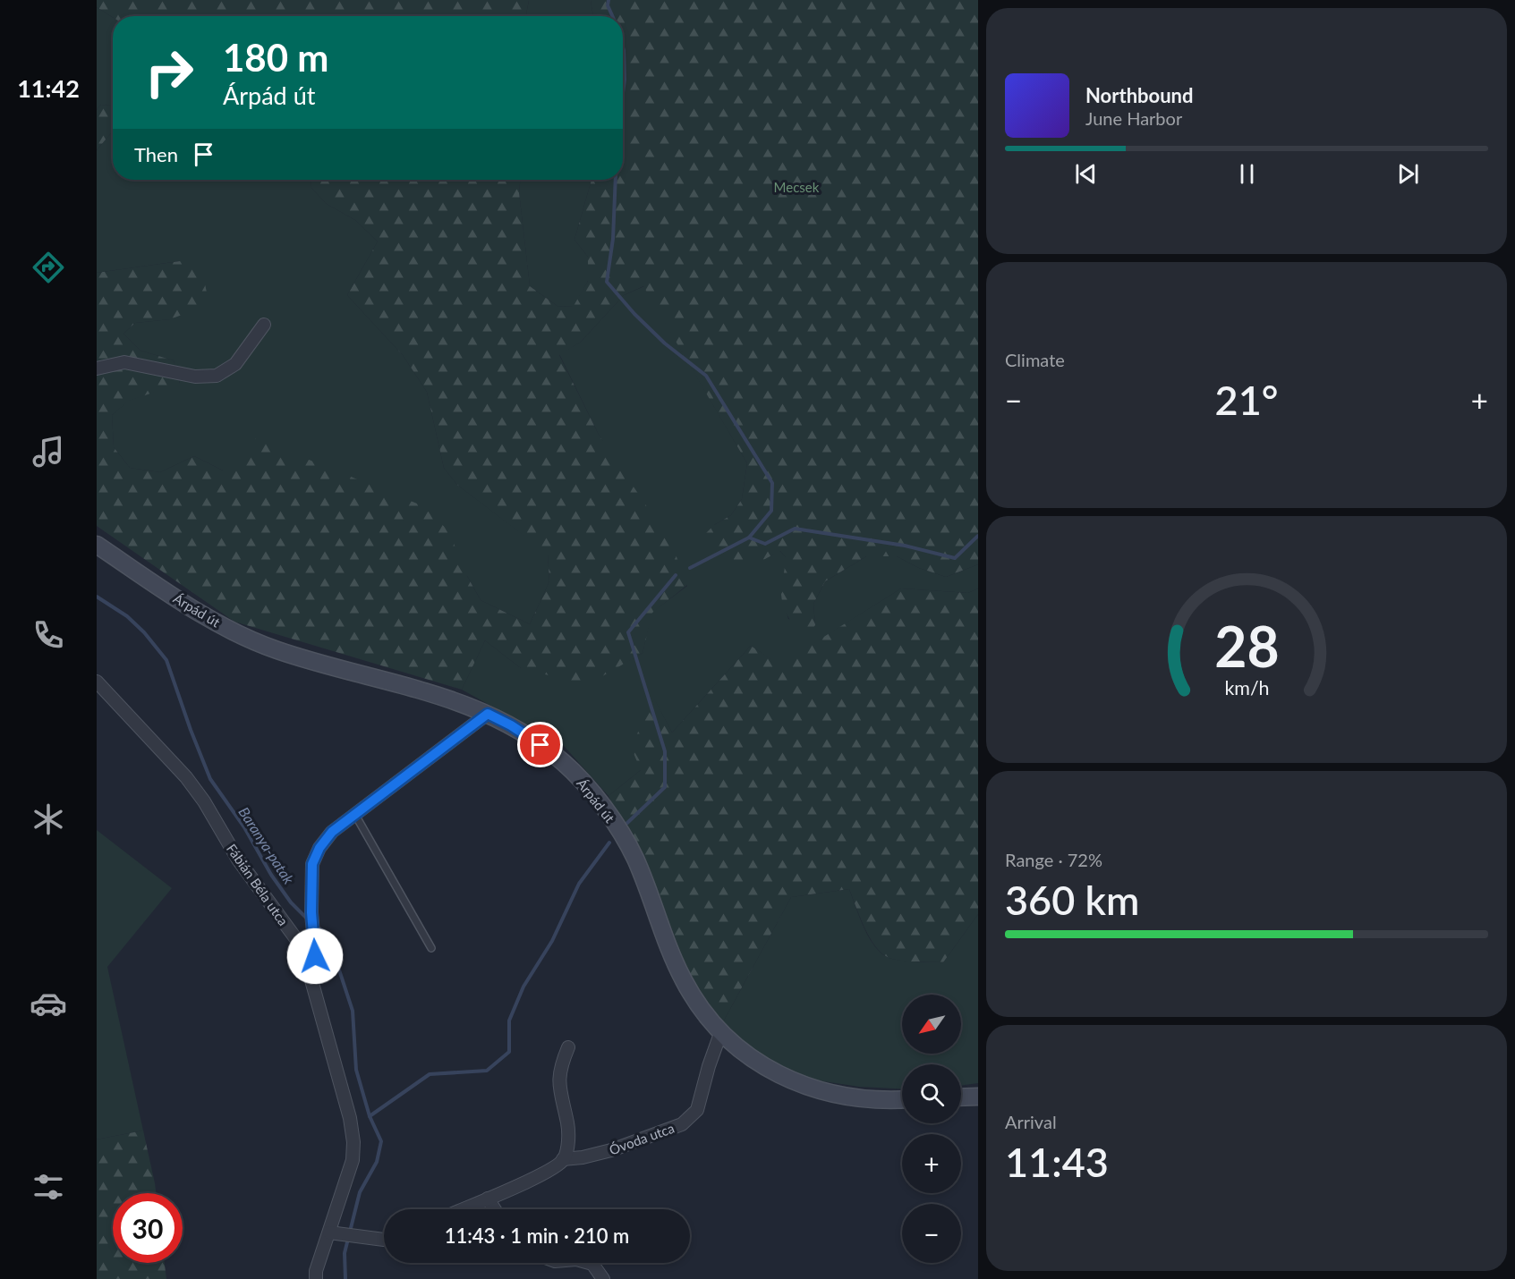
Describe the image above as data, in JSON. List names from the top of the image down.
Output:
{
  "streets": {
    "main road": ["Árpád út"],
    "street": ["Fábián Béla utca", "Óvoda utca"]
  },
  "crossings": [
    ["Árpád út", "Óvoda utca"]
  ],
  "water": ["Baranya-patak"],
  "parks": ["Mecsek"],
  "north": "bottom left",
  "page": {
    "tabs": "11:42",
    "turn": ["180 m", "Árpád út"],
    "song": ["Northbound", "June Harbor"],
    "then": "Then",
    "tile": [
      "Climate",
      ["Range · 72%", "360 km"],
      ["Arrival", "11:43"]
    ],
    "heat": ["−", "21°", "+"],
    "map_buttons": ["+", "−"],
    "limit": "30",
    "trip": "11:43 · 1 min · 210 m",
    "gauge": ["28", "km/h"]
  }
}
